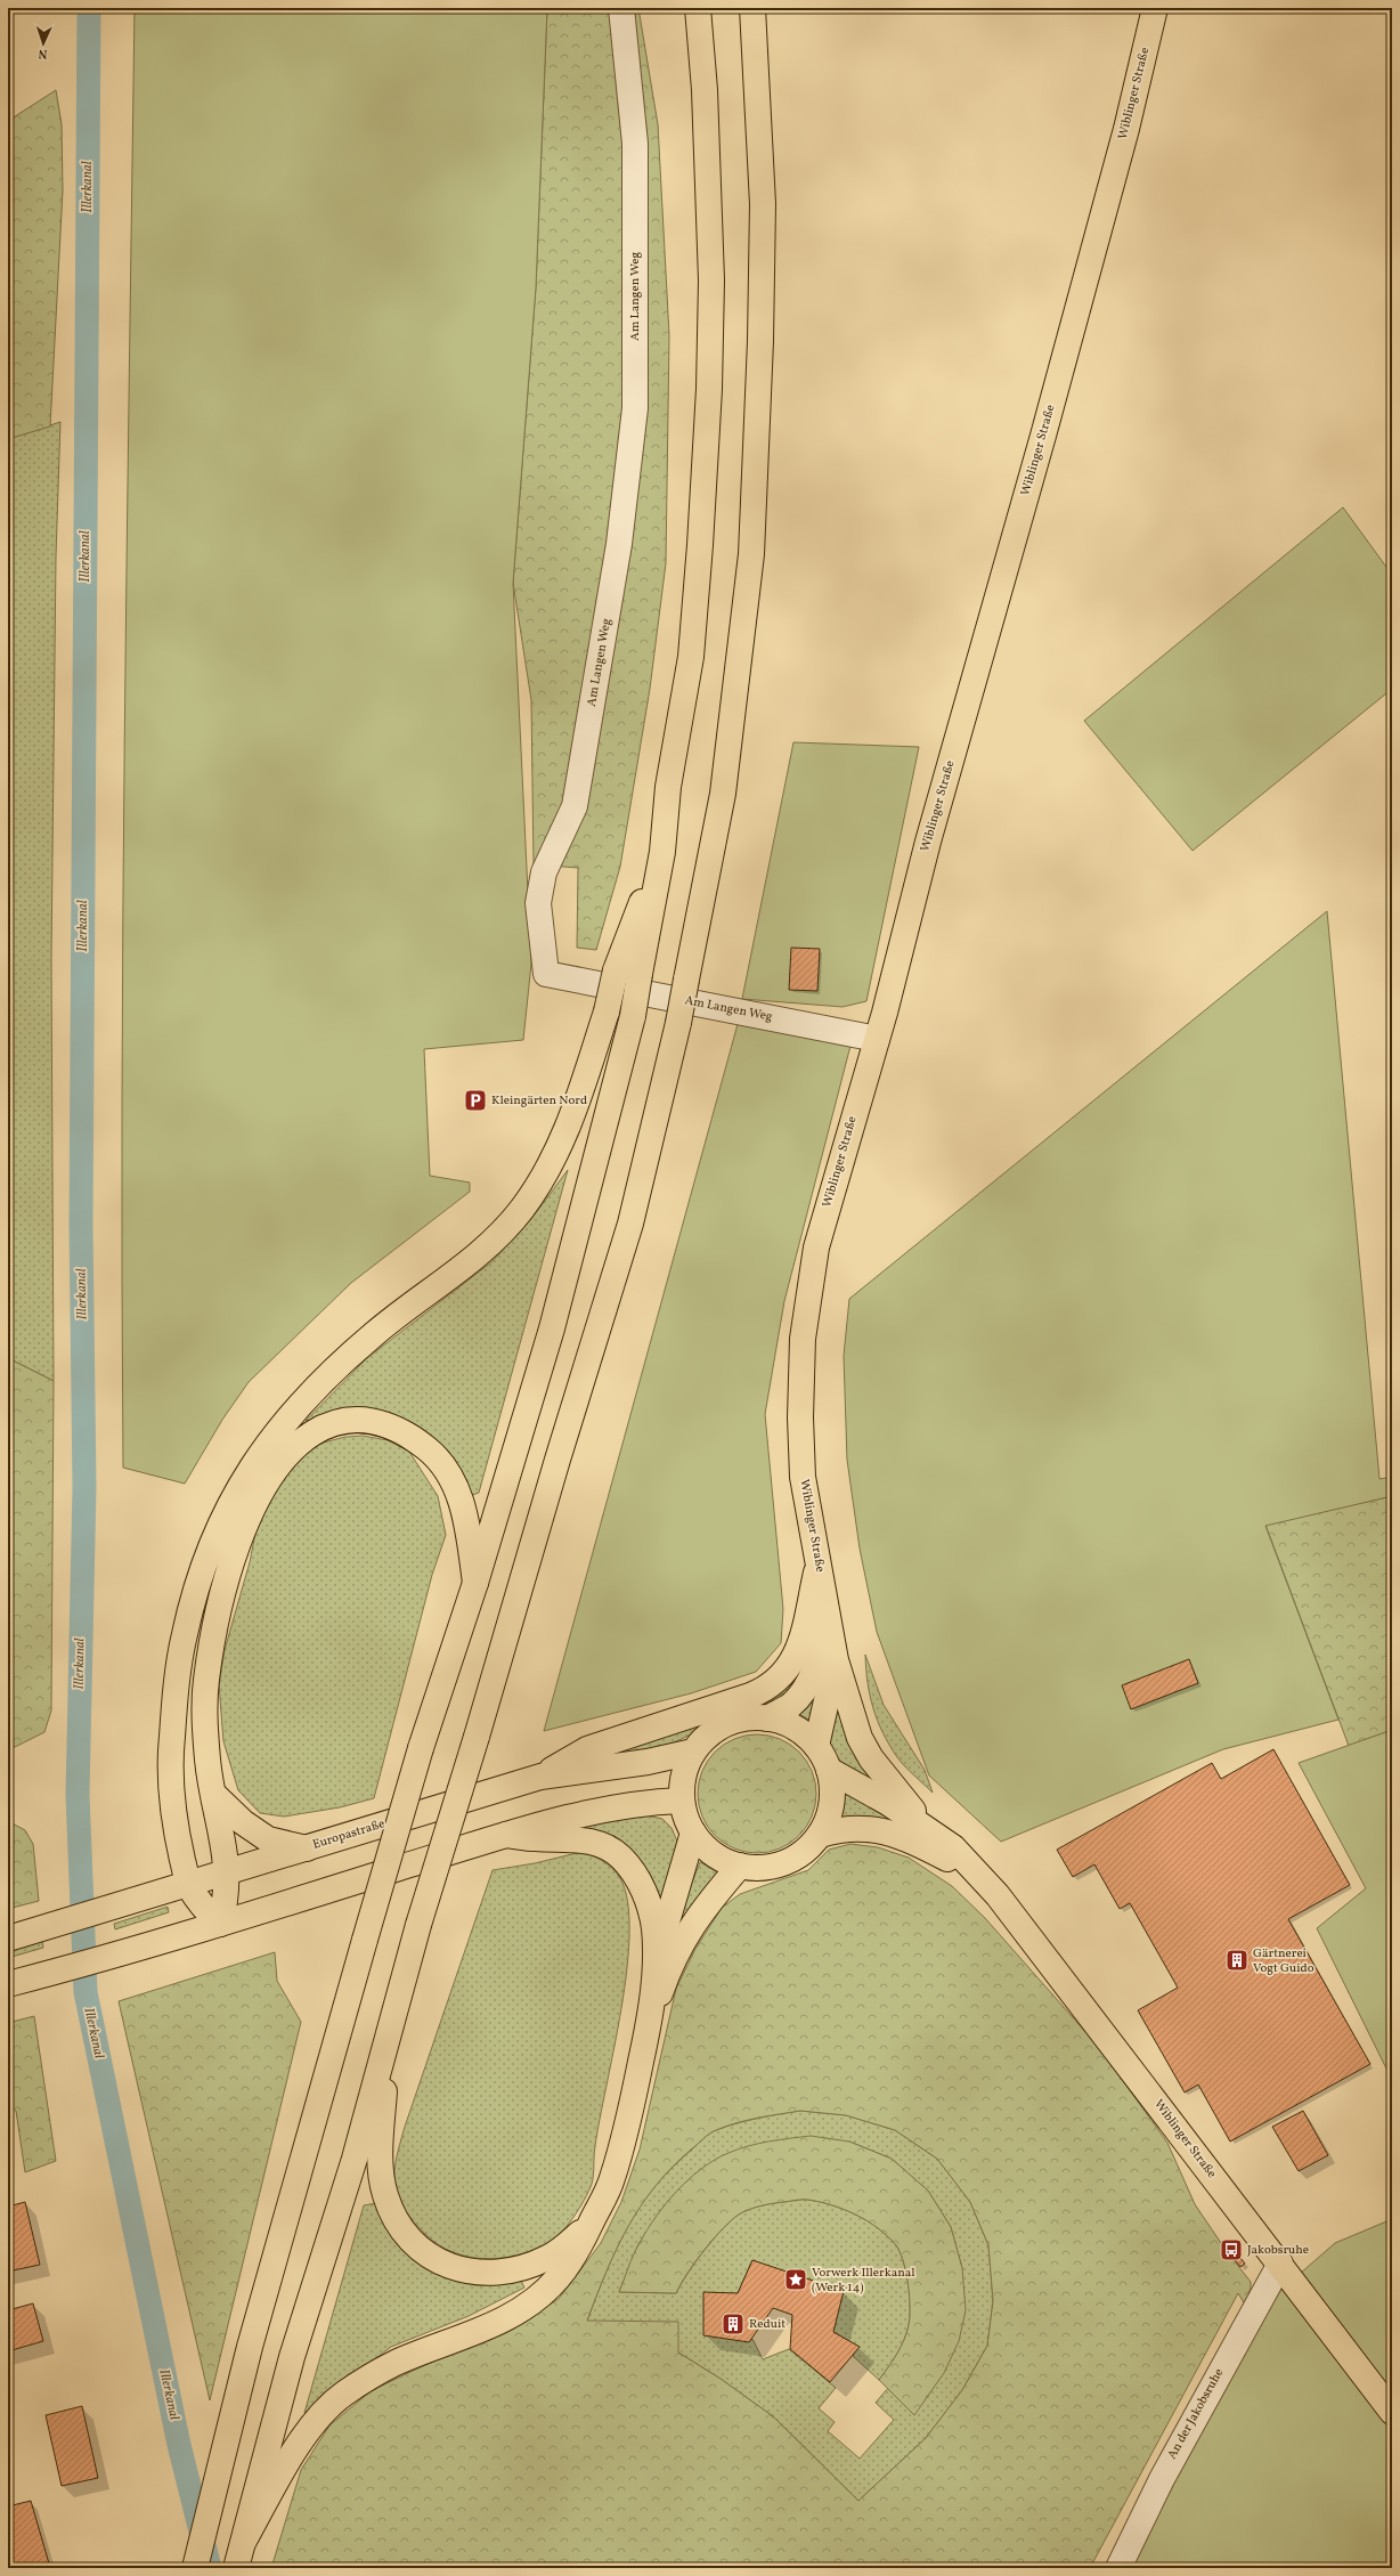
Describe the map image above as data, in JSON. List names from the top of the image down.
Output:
{
  "streets": {
    "main road": ["Wiblinger Straße", "Europastraße"],
    "street": ["Am Langen Weg", "An der Jakobsruhe"]
  },
  "crossings": [
    ["Wiblinger Straße", "Am Langen Weg"],
    ["Wiblinger Straße", "Europastraße"],
    ["Wiblinger Straße", "An der Jakobsruhe"]
  ],
  "water": ["Illerkanal"],
  "places": {
    "parking": ["Kleingärten Nord"],
    "building": ["Gärtnerei Vogt Guido", "Reduit"],
    "bus stop": ["Jakobsruhe"],
    "place": ["Vorwerk Illerkanal (Werk 14)"]
  },
  "north": "bottom"
}
